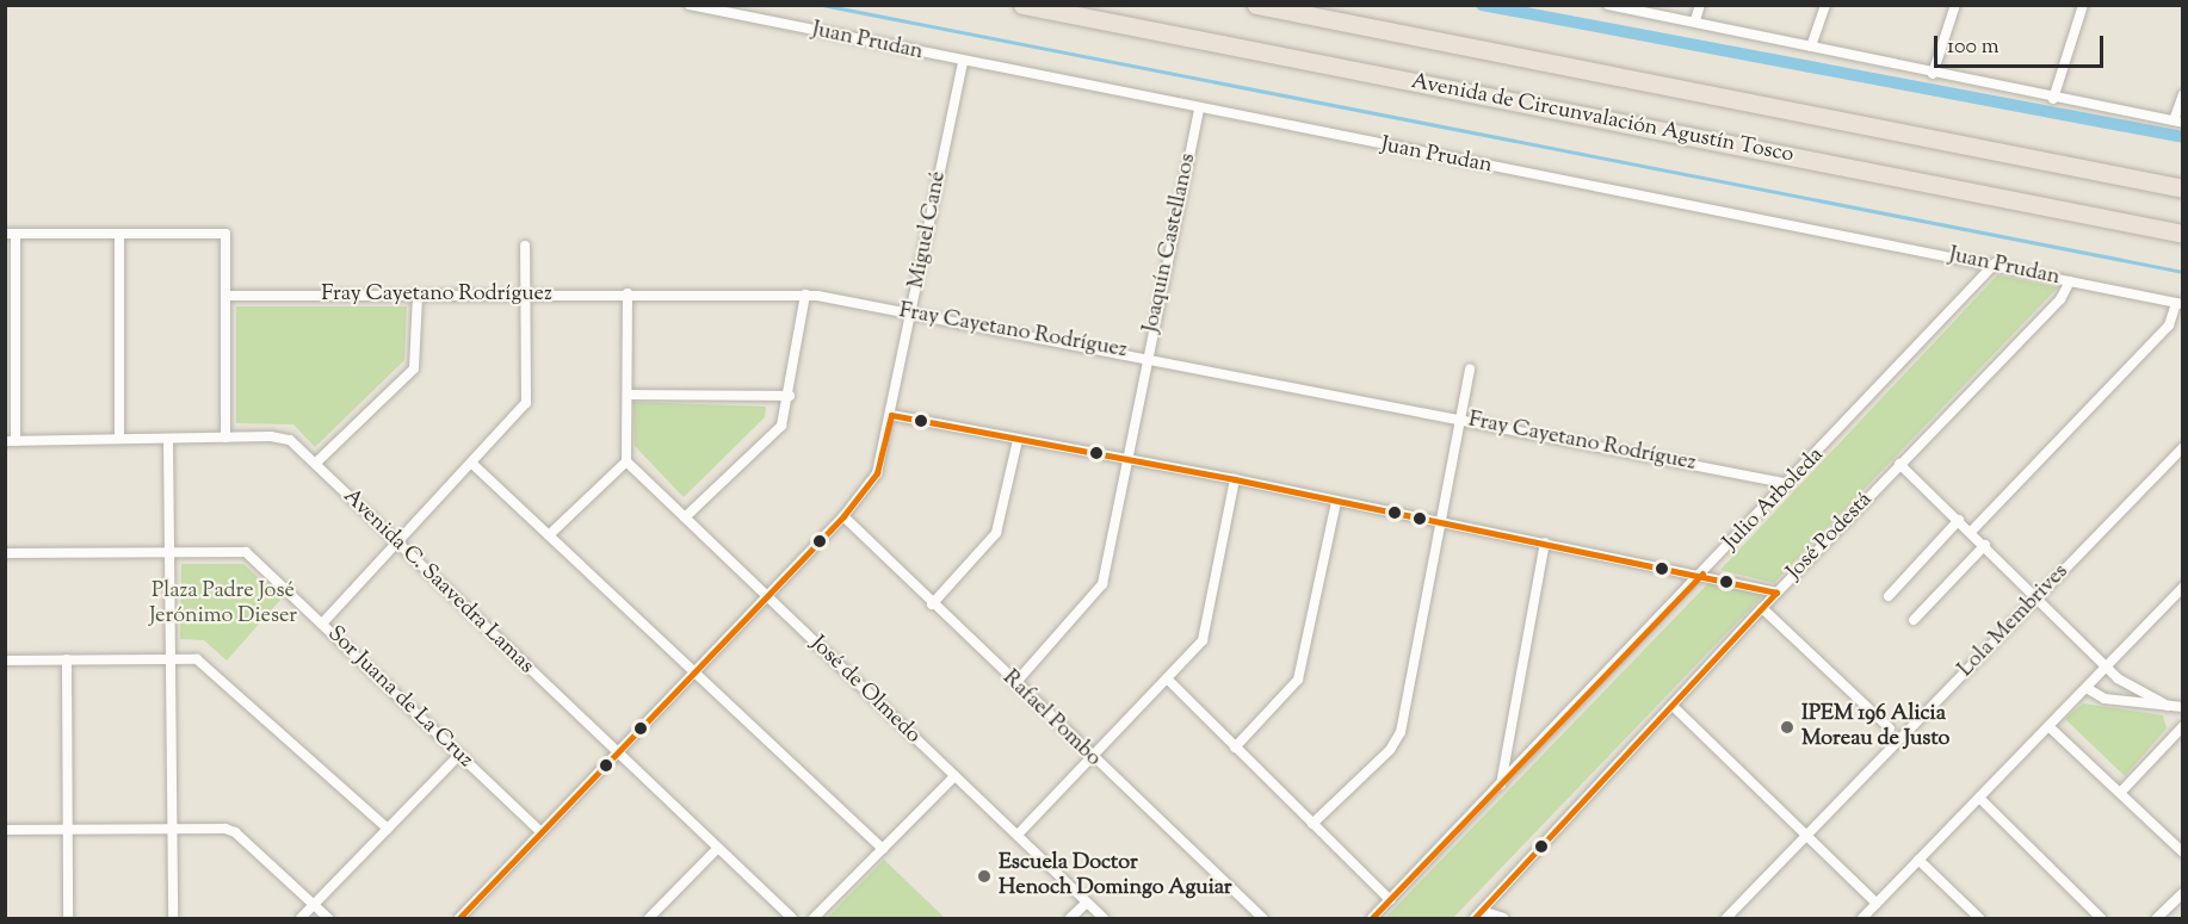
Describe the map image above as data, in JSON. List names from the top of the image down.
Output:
{
  "streets": {
    "highway": ["Avenida de Circunvalación Agustín Tosco"],
    "street": [
      "Juan Prudan",
      "Miguel Cané",
      "Joaquín Castellanos",
      "Fray Cayetano Rodríguez",
      "Julio Arboleda",
      "José Podestá",
      "Avenida C. Saavedra Lamas",
      "Lola Membrives",
      "José de Olmedo",
      "Sor Juana de La Cruz",
      "Rafael Pombo"
    ]
  },
  "crossings": [
    ["Juan Prudan", "Miguel Cané"],
    ["Juan Prudan", "Joaquín Castellanos"],
    ["Juan Prudan", "Julio Arboleda"],
    ["Juan Prudan", "José Podestá"],
    ["Miguel Cané", "Fray Cayetano Rodríguez"],
    ["Miguel Cané", "Avenida C. Saavedra Lamas"],
    ["Miguel Cané", "José de Olmedo"],
    ["Miguel Cané", "Sor Juana de La Cruz"],
    ["Miguel Cané", "Rafael Pombo"],
    ["Joaquín Castellanos", "Fray Cayetano Rodríguez"],
    ["Joaquín Castellanos", "Rafael Pombo"],
    ["Fray Cayetano Rodríguez", "Julio Arboleda"]
  ],
  "parks": ["Plaza Padre José Jerónimo Dieser"],
  "places": ["IPEM 196 Alicia Moreau de Justo", "Escuela Doctor Henoch Domingo Aguiar"],
  "scale_bar": "100 m"
}
